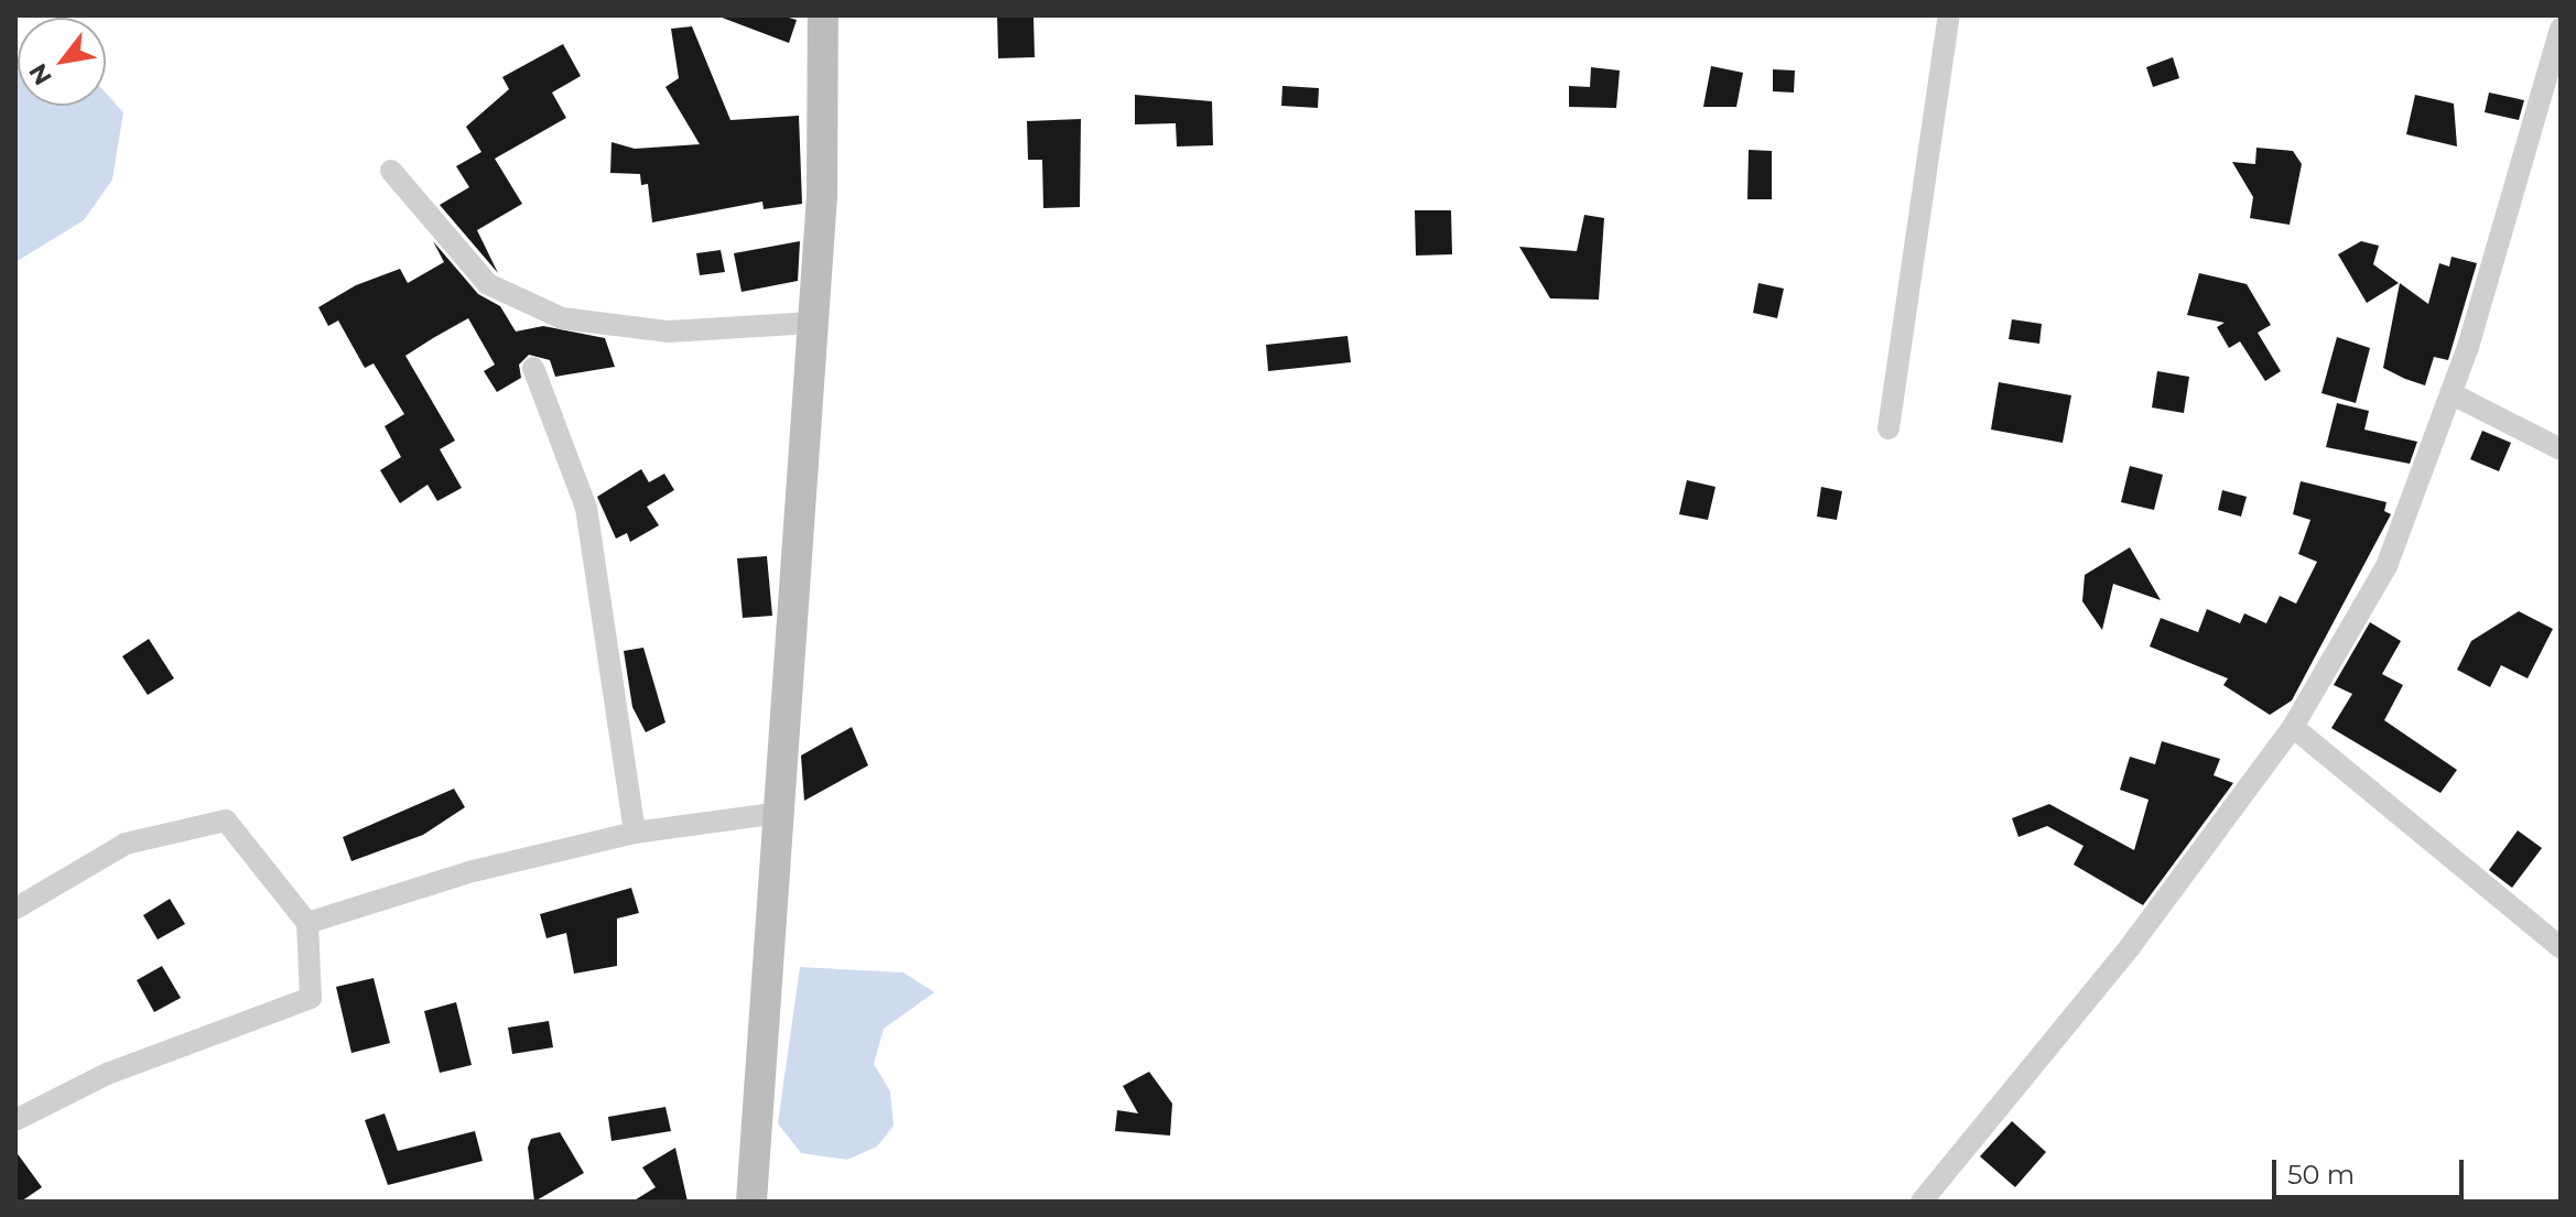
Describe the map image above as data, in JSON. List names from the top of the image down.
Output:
{
  "scale_bar": "50 m",
  "north": "bottom left"
}
